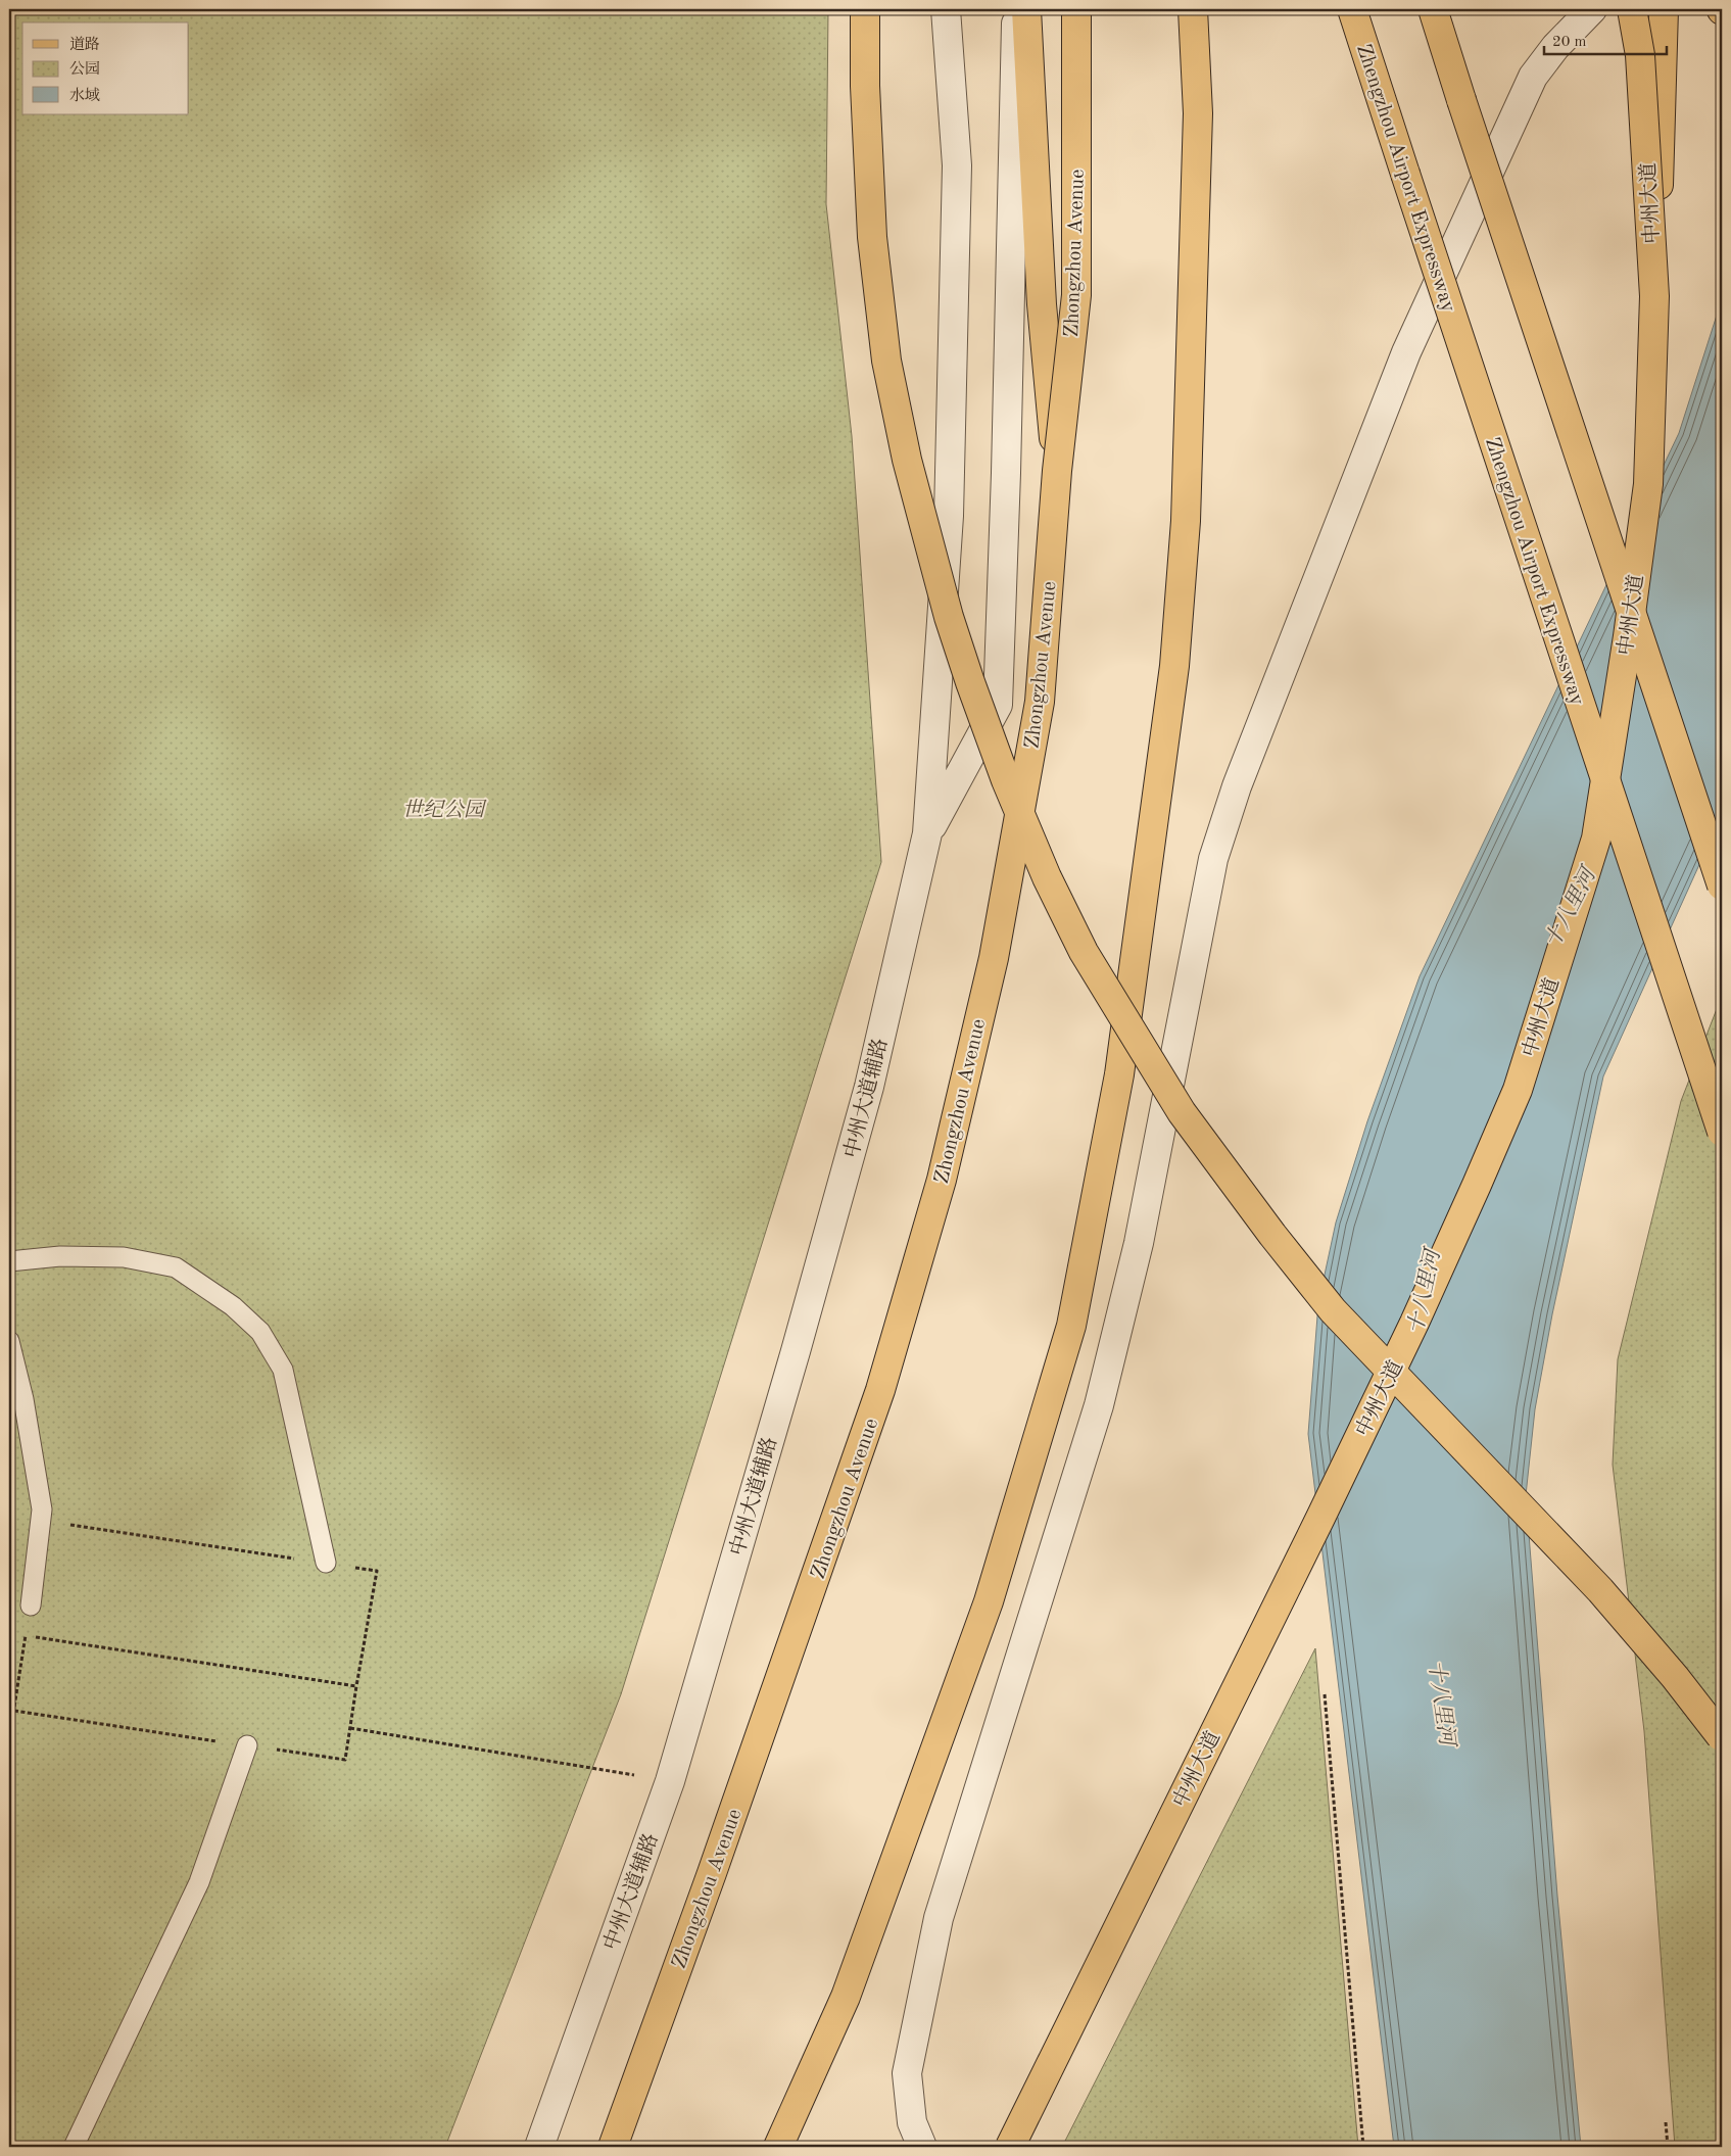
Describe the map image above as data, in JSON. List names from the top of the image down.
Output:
{
  "streets": {
    "main road": ["Zhengzhou Airport Expressway", "中州大道", "Zhongzhou Avenue"],
    "street": ["中州大道辅路"]
  },
  "water": ["十八里河"],
  "parks": ["世纪公园"],
  "legend": ["道路", "公园", "水域"],
  "scale_bar": "20 m"
}
